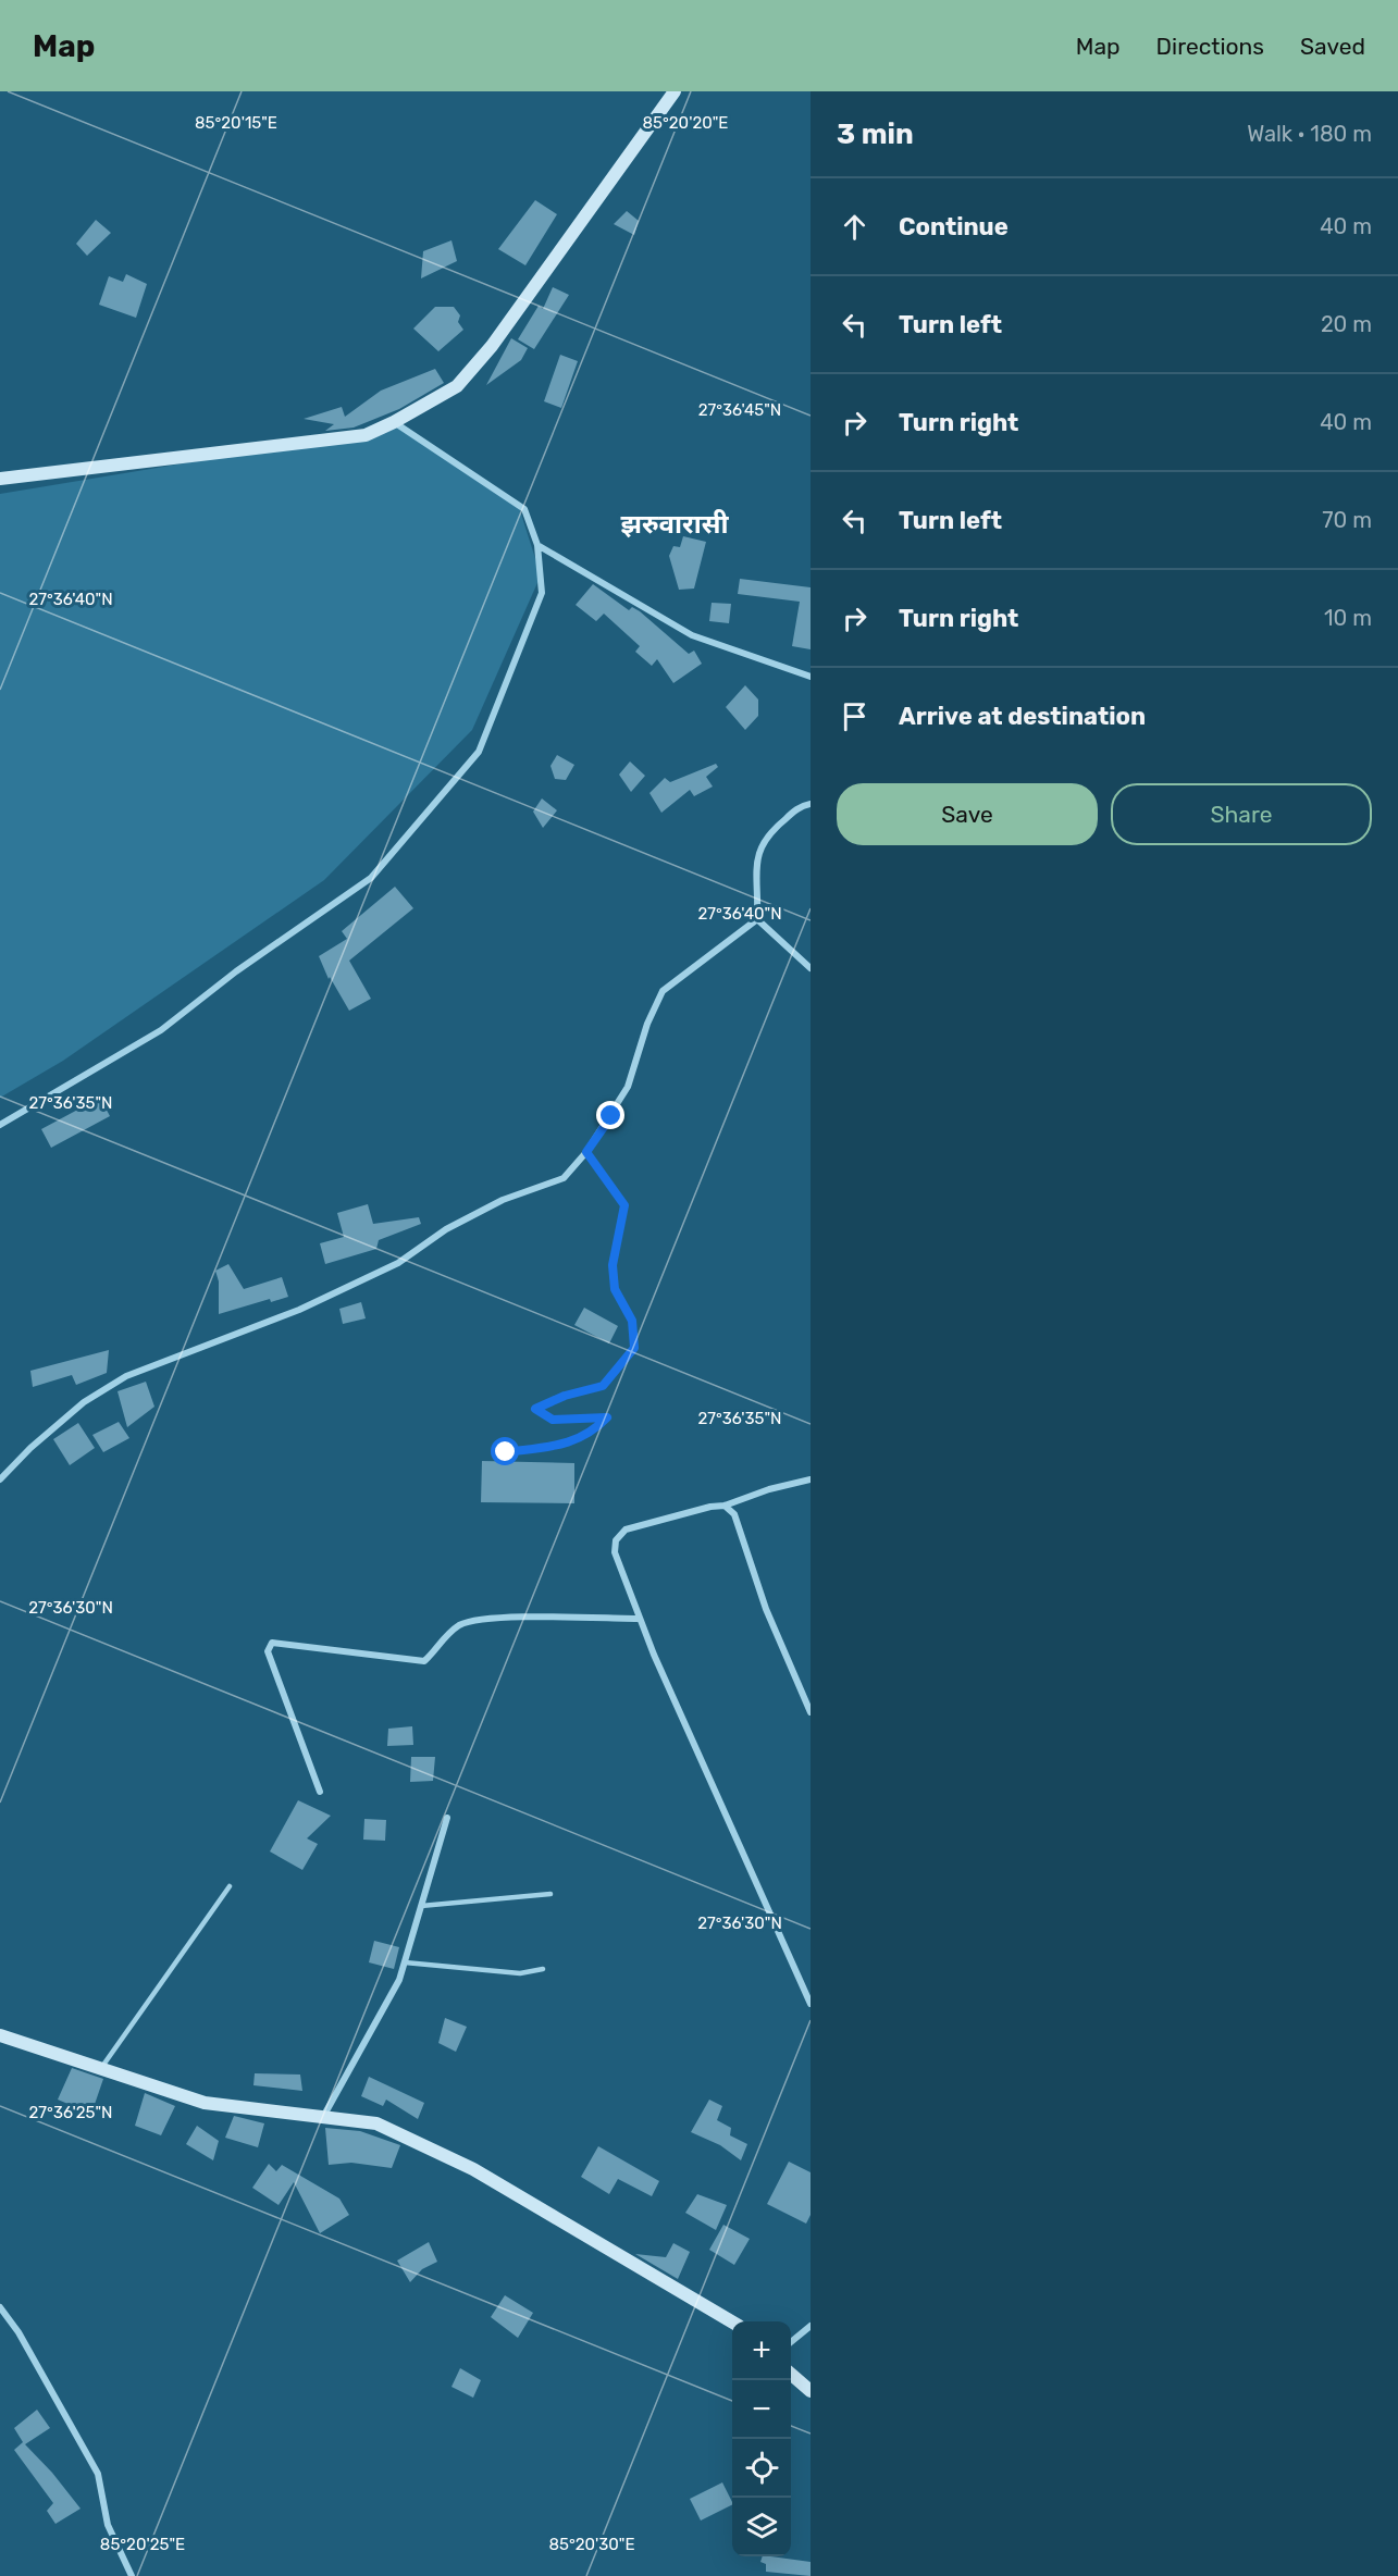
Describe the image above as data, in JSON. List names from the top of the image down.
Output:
{
  "districts": ["झरुवारासी"],
  "page": {
    "header": "Map",
    "nav": ["Map", "Directions", "Saved"],
    "heading": ["3 min", "Walk · 180 m"],
    "list": [
      ["Continue", "40 m"],
      ["Turn left", "20 m"],
      ["Turn right", "40 m"],
      ["Turn left", "70 m"],
      ["Turn right", "10 m"],
      "Arrive at destination"
    ],
    "buttons": ["Save", "Share"],
    "map_buttons": ["+", "−"]
  },
  "coordinates": [
    "85°20'15\"E",
    "85°20'20\"E",
    "27°36'45\"N",
    "27°36'40\"N",
    "27°36'35\"N",
    "27°36'30\"N",
    "27°36'25\"N",
    "85°20'25\"E",
    "85°20'30\"E"
  ]
}
